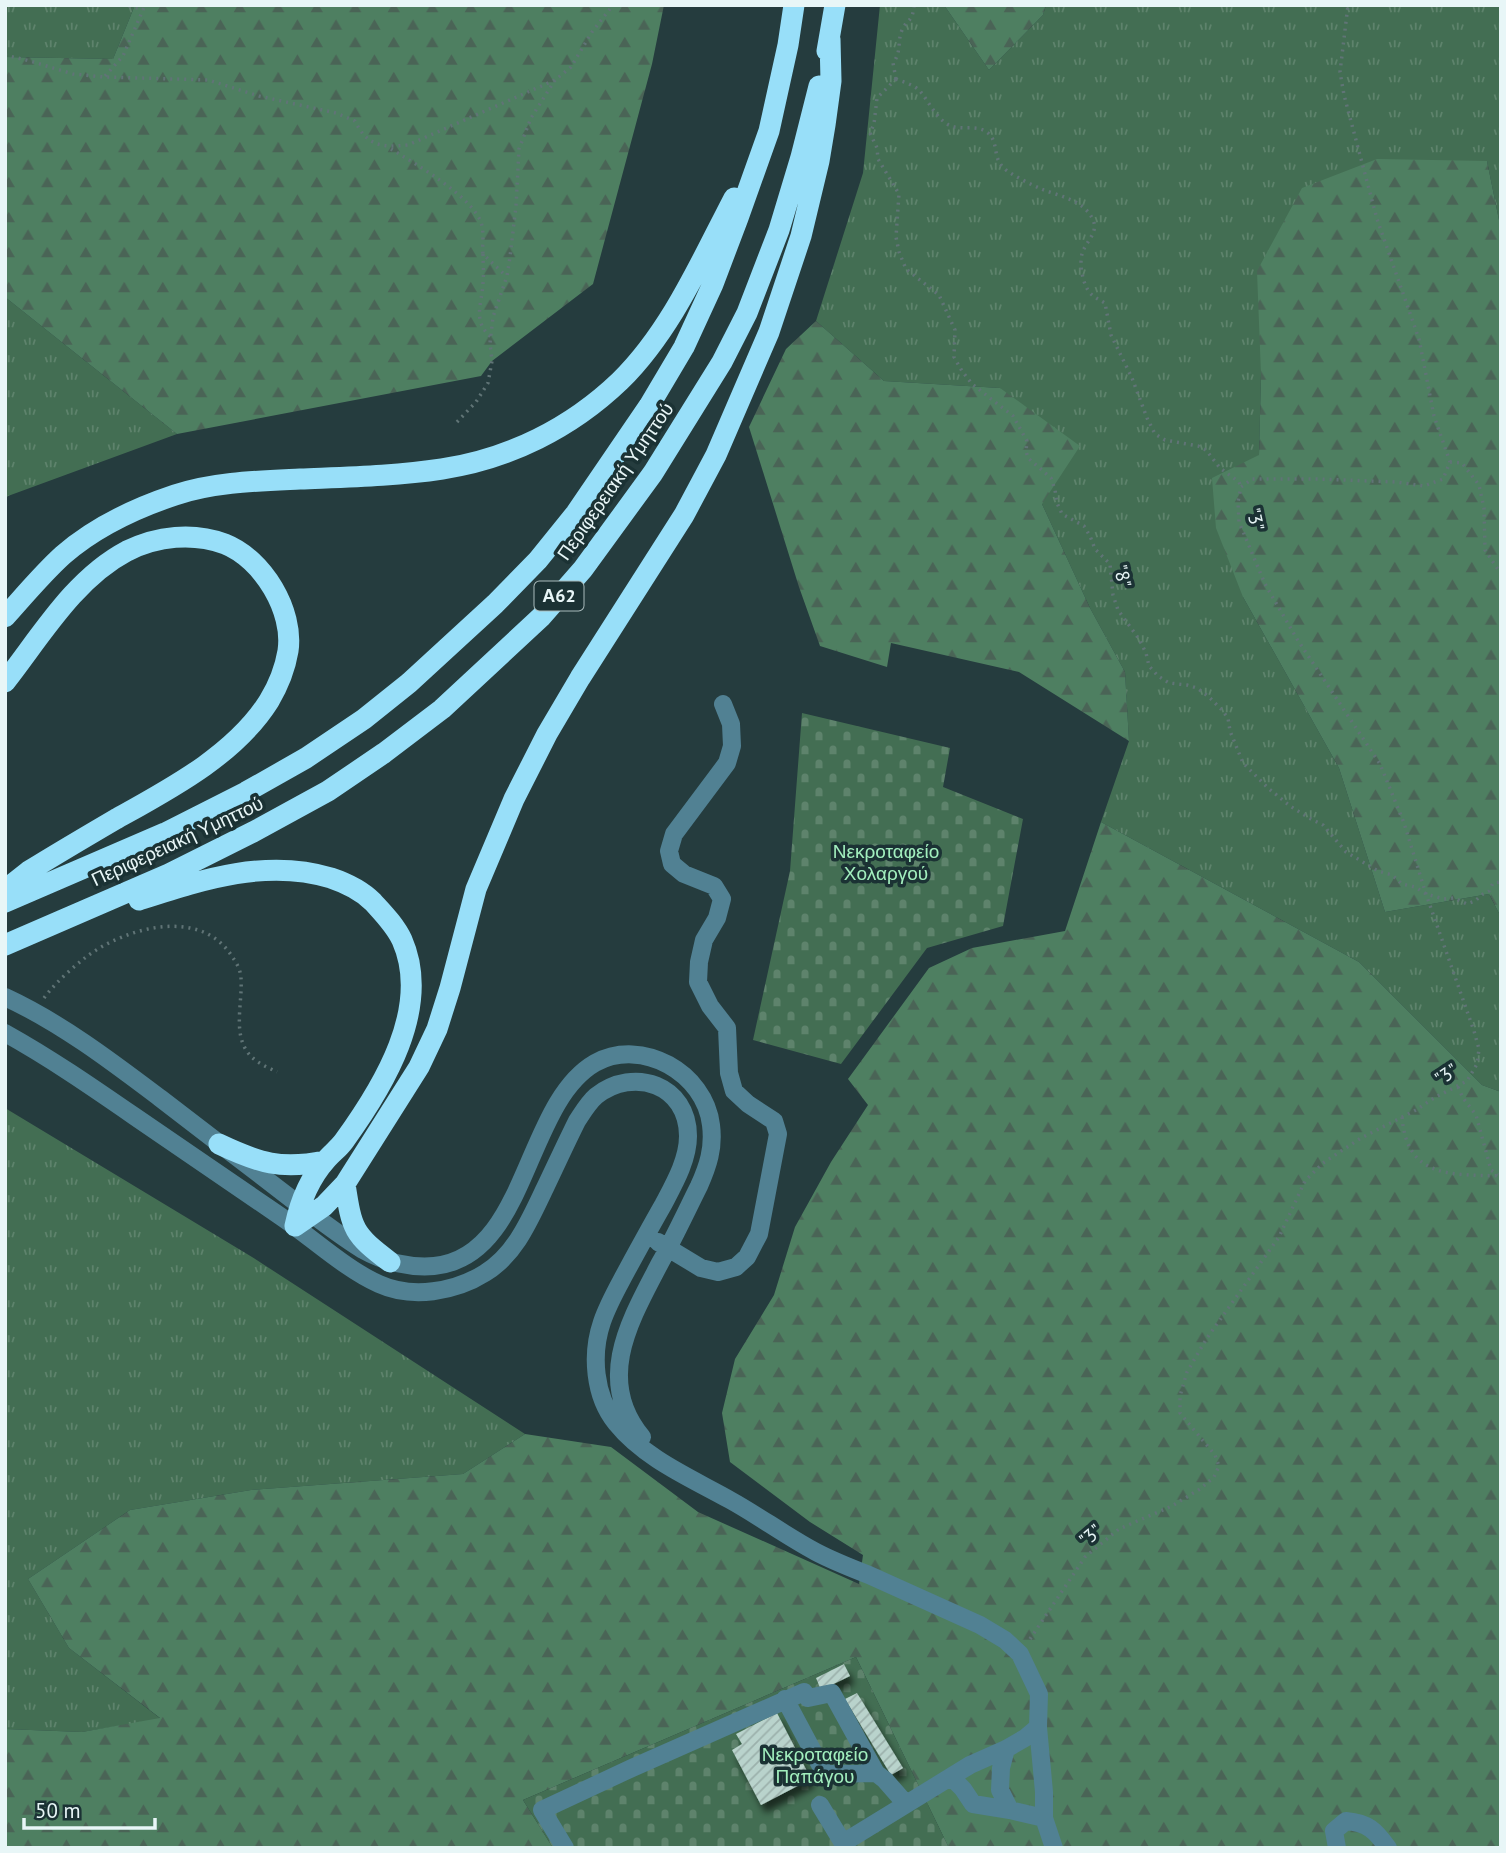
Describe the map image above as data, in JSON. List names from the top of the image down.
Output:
{
  "streets": {
    "highway": ["Περιφερειακή Υμηττού", "Α62"],
    "path": ["\"3\"", "\"8\""]
  },
  "crossings": [
    ["\"3\"", "\"8\""]
  ],
  "parks": ["Νεκροταφείο Χολαργού", "Νεκροταφείο Παπάγου"],
  "scale_bar": "50 m"
}
